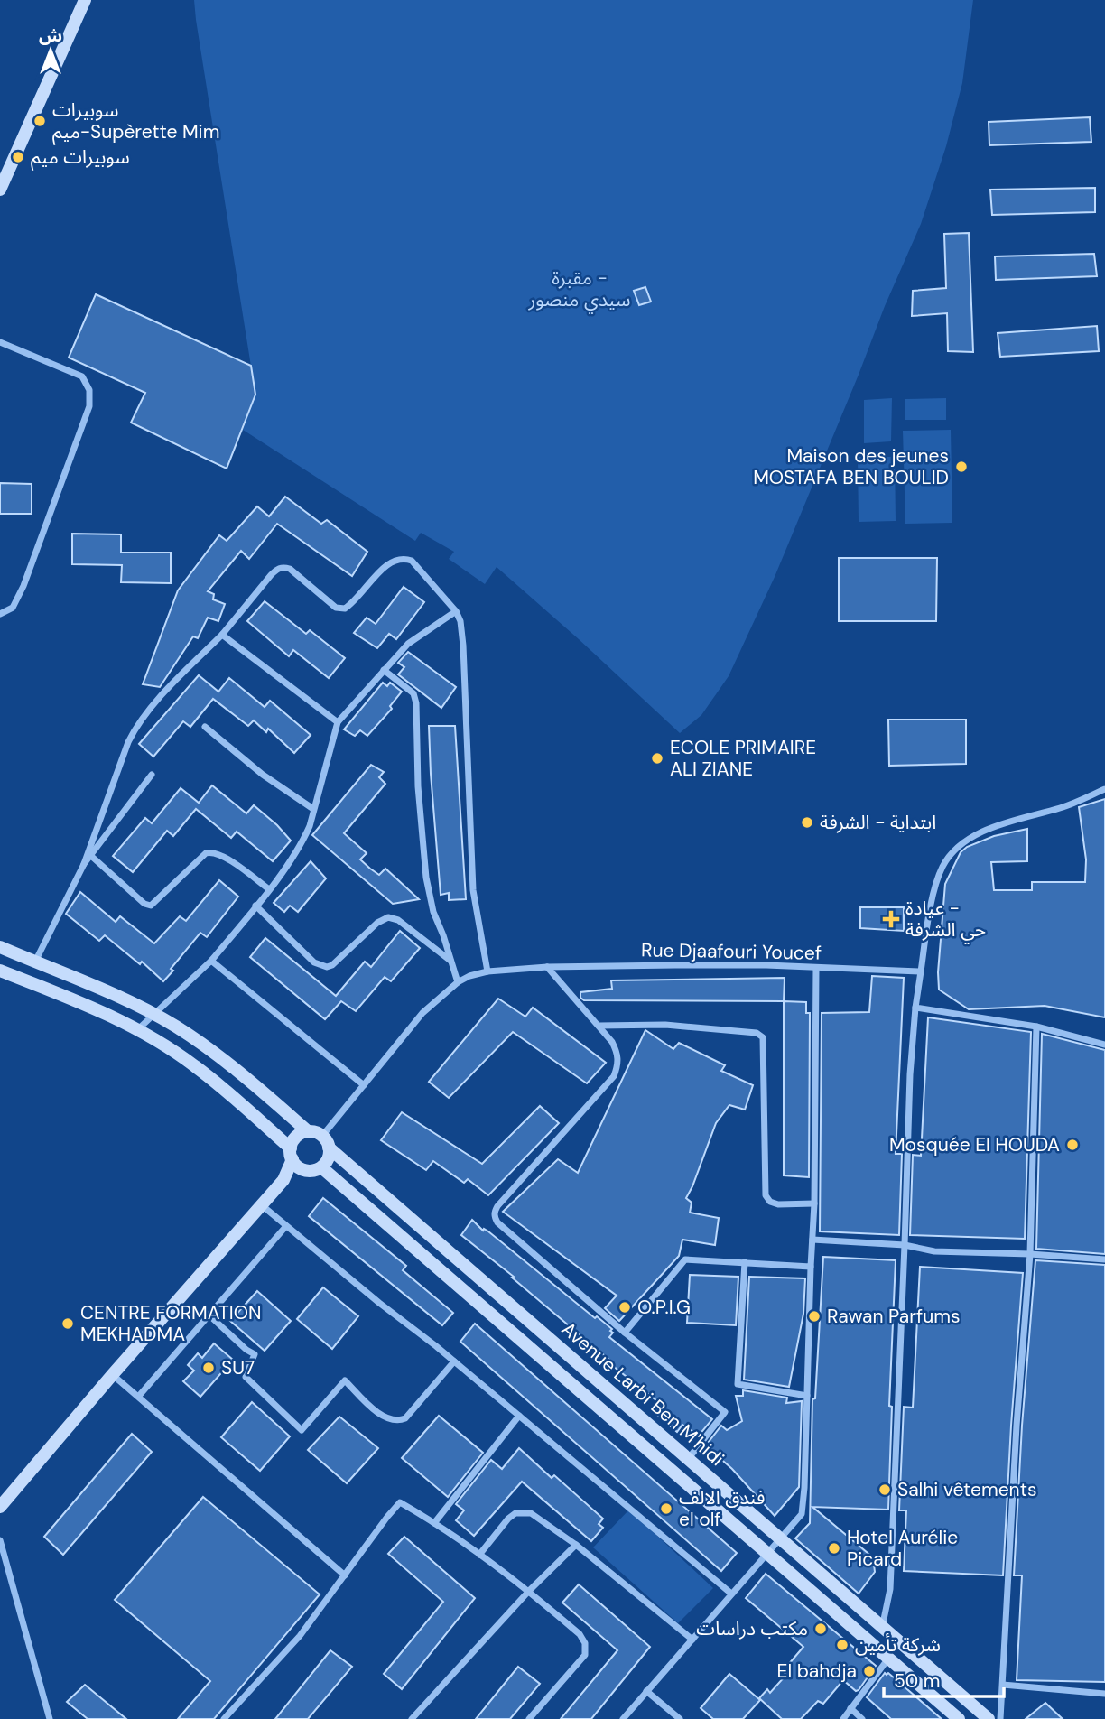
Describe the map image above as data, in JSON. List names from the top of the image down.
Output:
{
  "streets": {
    "main road": ["Avenue Larbi Ben M'hidi"],
    "street": ["Rue Djaafouri Youcef"]
  },
  "crossings": [
    ["Rue Djaafouri Youcef", "Avenue Larbi Ben M'hidi"]
  ],
  "parks": ["مقبرة - سيدي منصور"],
  "places": {
    "other": [
      "سوبيرات ميم-Supèrette Mim",
      "سوبيرات ميم",
      "Maison des jeunes MOSTAFA BEN BOULID",
      "ECOLE PRIMAIRE ALI ZIANE",
      "ابتداية - الشرفة",
      "Mosquée El HOUDA",
      "O.P.I.G",
      "Rawan Parfums",
      "CENTRE FORMATION MEKHADMA",
      "SU7",
      "Salhi vêtements",
      "فندق الالف el olf",
      "Hotel Aurélie Picard",
      "مكتب دراسات",
      "شركة تأمين",
      "El bahdja"
    ],
    "health": ["عيادة - حي الشرفة"]
  },
  "scale_bar": "50 m",
  "north": "top"
}
